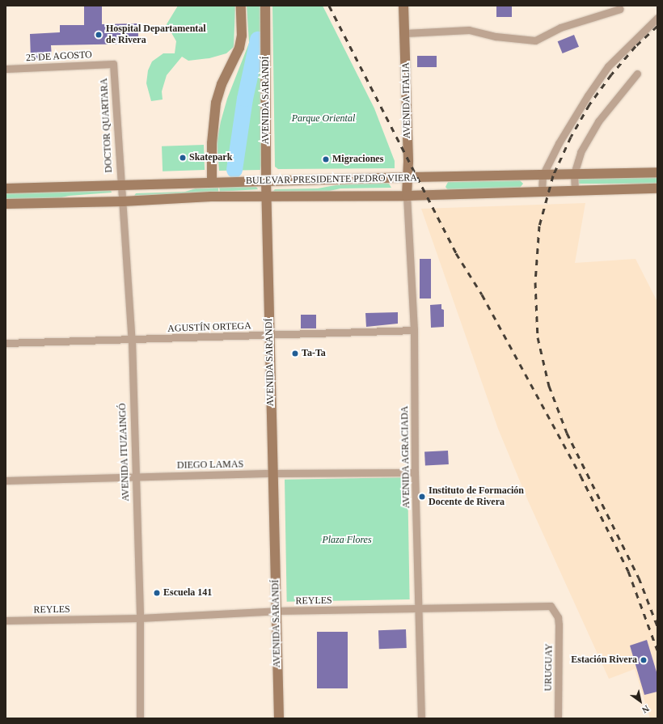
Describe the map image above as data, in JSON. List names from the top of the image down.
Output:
{
  "streets": {
    "street": [
      "25 DE AGOSTO",
      "AVENIDA SARANDÍ",
      "AVENIDA ITALIA",
      "DOCTOR QUARTARA",
      "BULEVAR PRESIDENTE PEDRO VIERA",
      "AGUSTÍN ORTEGA",
      "AVENIDA ITUZAINGÓ",
      "AVENIDA AGRACIADA",
      "DIEGO LAMAS",
      "REYLES",
      "URUGUAY"
    ]
  },
  "crossings": [
    ["25 DE AGOSTO", "DOCTOR QUARTARA"],
    ["AVENIDA SARANDÍ", "BULEVAR PRESIDENTE PEDRO VIERA"],
    ["AVENIDA SARANDÍ", "AGUSTÍN ORTEGA"],
    ["AVENIDA SARANDÍ", "DIEGO LAMAS"],
    ["AVENIDA SARANDÍ", "REYLES"],
    ["AVENIDA ITALIA", "BULEVAR PRESIDENTE PEDRO VIERA"],
    ["AVENIDA ITALIA", "AVENIDA AGRACIADA"],
    ["DOCTOR QUARTARA", "BULEVAR PRESIDENTE PEDRO VIERA"],
    ["DOCTOR QUARTARA", "AVENIDA ITUZAINGÓ"],
    ["BULEVAR PRESIDENTE PEDRO VIERA", "AVENIDA ITUZAINGÓ"],
    ["BULEVAR PRESIDENTE PEDRO VIERA", "AVENIDA AGRACIADA"],
    ["AGUSTÍN ORTEGA", "AVENIDA ITUZAINGÓ"],
    ["AGUSTÍN ORTEGA", "AVENIDA AGRACIADA"],
    ["AVENIDA ITUZAINGÓ", "DIEGO LAMAS"],
    ["AVENIDA ITUZAINGÓ", "REYLES"],
    ["AVENIDA AGRACIADA", "DIEGO LAMAS"],
    ["AVENIDA AGRACIADA", "REYLES"],
    ["REYLES", "URUGUAY"]
  ],
  "parks": ["Parque Oriental", "Plaza Flores"],
  "places": [
    "Hospital Departamental de Rivera",
    "Skatepark",
    "Migraciones",
    "Ta-Ta",
    "Instituto de Formación Docente de Rivera",
    "Escuela 141",
    "Estación Rivera"
  ],
  "north": "bottom right"
}
